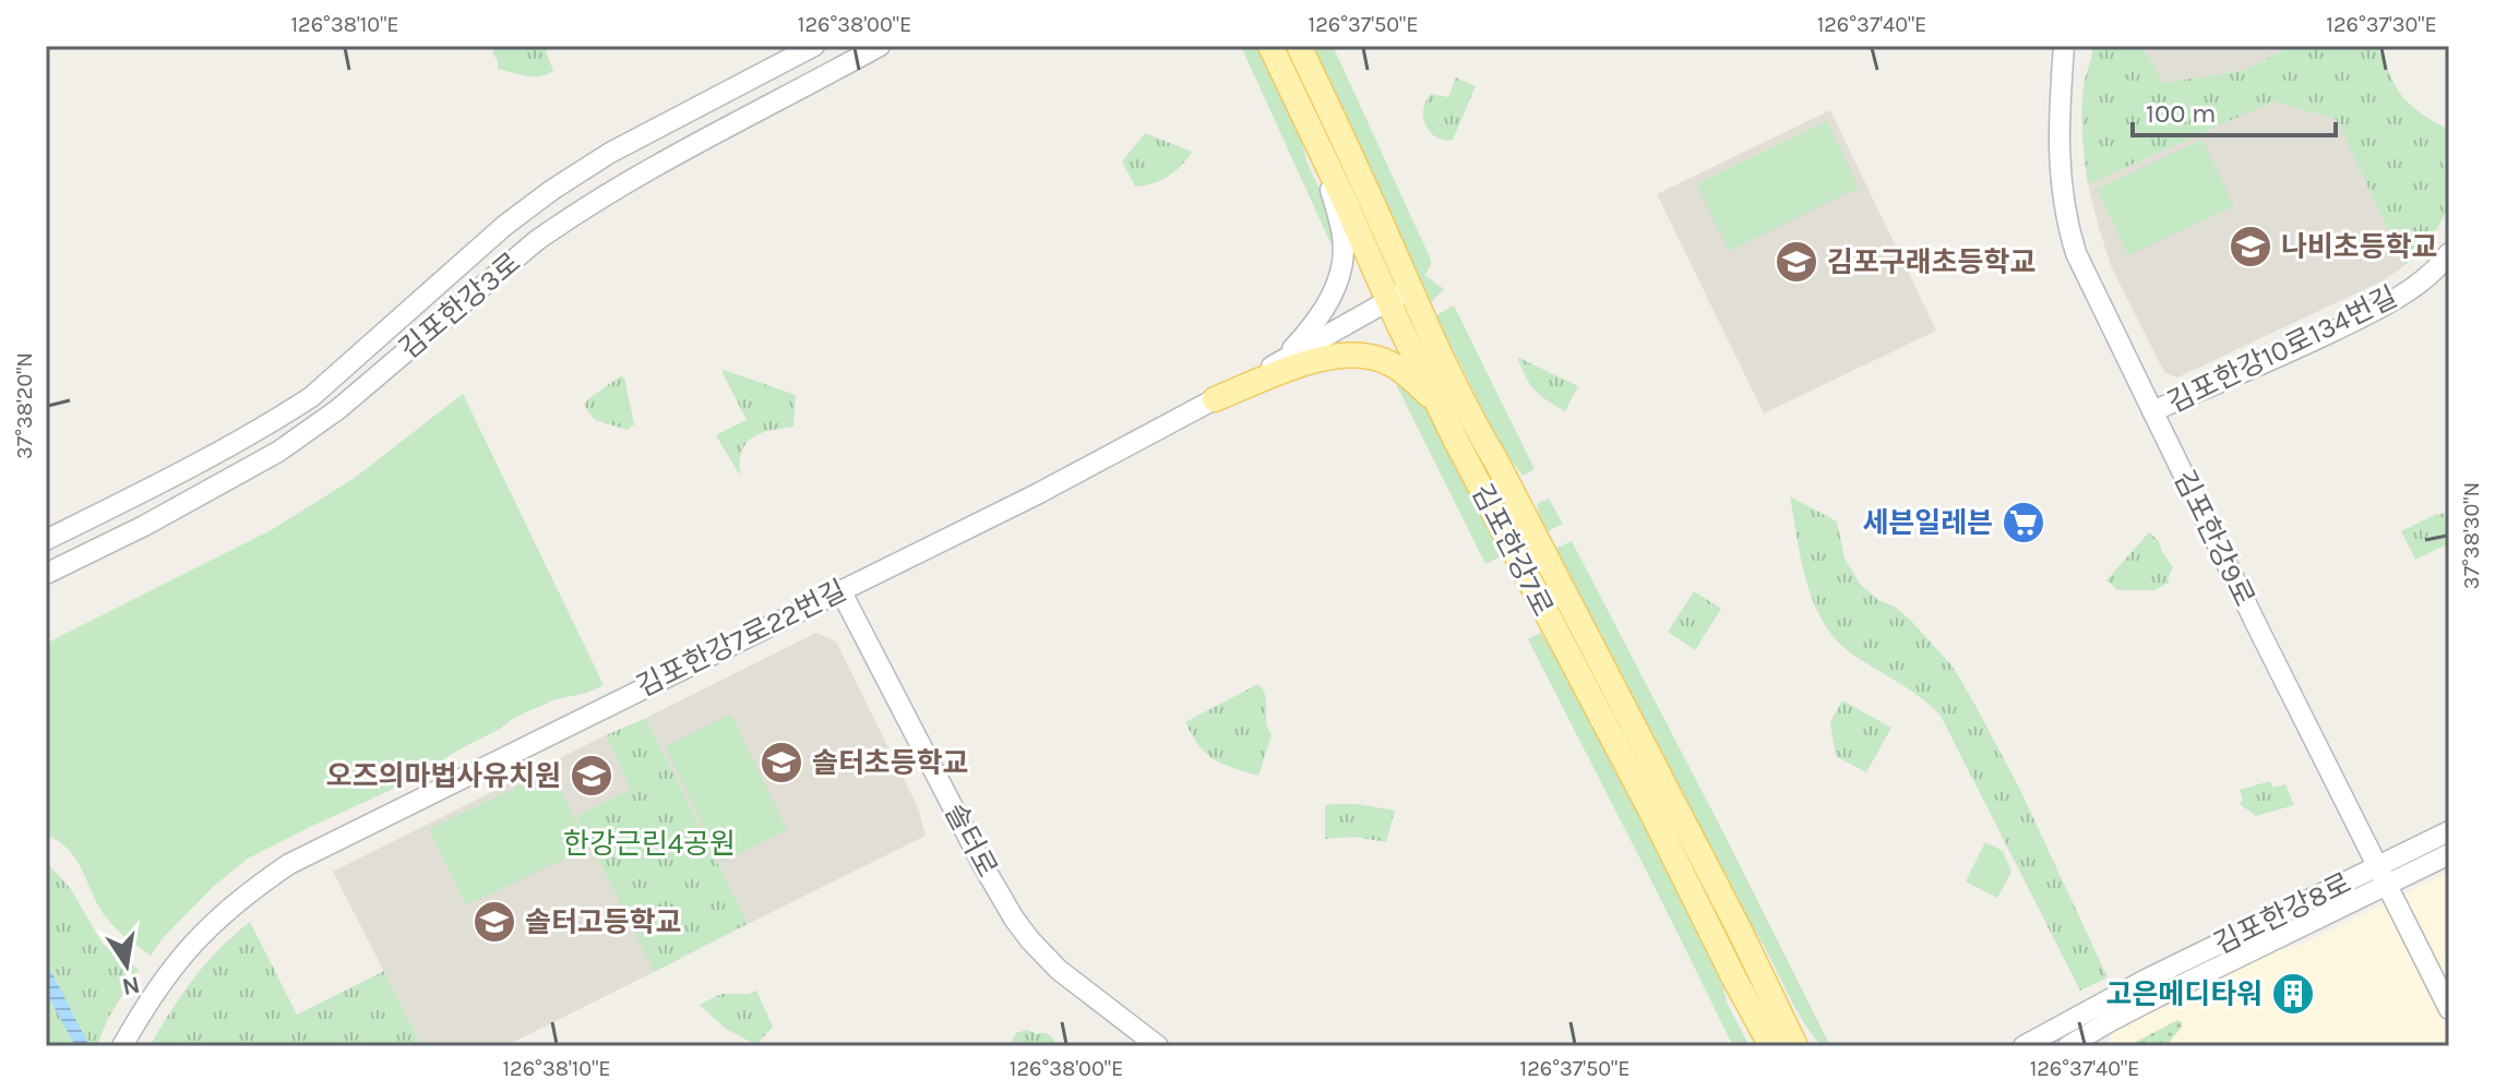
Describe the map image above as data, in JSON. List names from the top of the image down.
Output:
{
  "streets": {
    "main road": ["김포한강7로"],
    "street": [
      "김포한강3로",
      "김포한강10로134번길",
      "김포한강9로",
      "김포한강7로22번길",
      "솔터로",
      "김포한강8로"
    ]
  },
  "crossings": [
    ["김포한강10로134번길", "김포한강9로"],
    ["김포한강9로", "김포한강8로"],
    ["김포한강7로", "김포한강7로22번길"],
    ["김포한강7로22번길", "솔터로"]
  ],
  "parks": ["한강근린4공원"],
  "places": {
    "school or university": [
      "나비초등학교",
      "김포구래초등학교",
      "솔터초등학교",
      "오즈의마법사유치원",
      "솔터고등학교"
    ],
    "supermarket": ["세븐일레븐"],
    "building": ["고은메디타워"]
  },
  "scale_bar": "100 m",
  "north": "bottom",
  "coordinates": [
    "126°38'10\"E",
    "126°38'00\"E",
    "126°37'50\"E",
    "126°37'40\"E",
    "126°37'30\"E",
    "37°38'20\"N",
    "37°38'30\"N"
  ]
}
